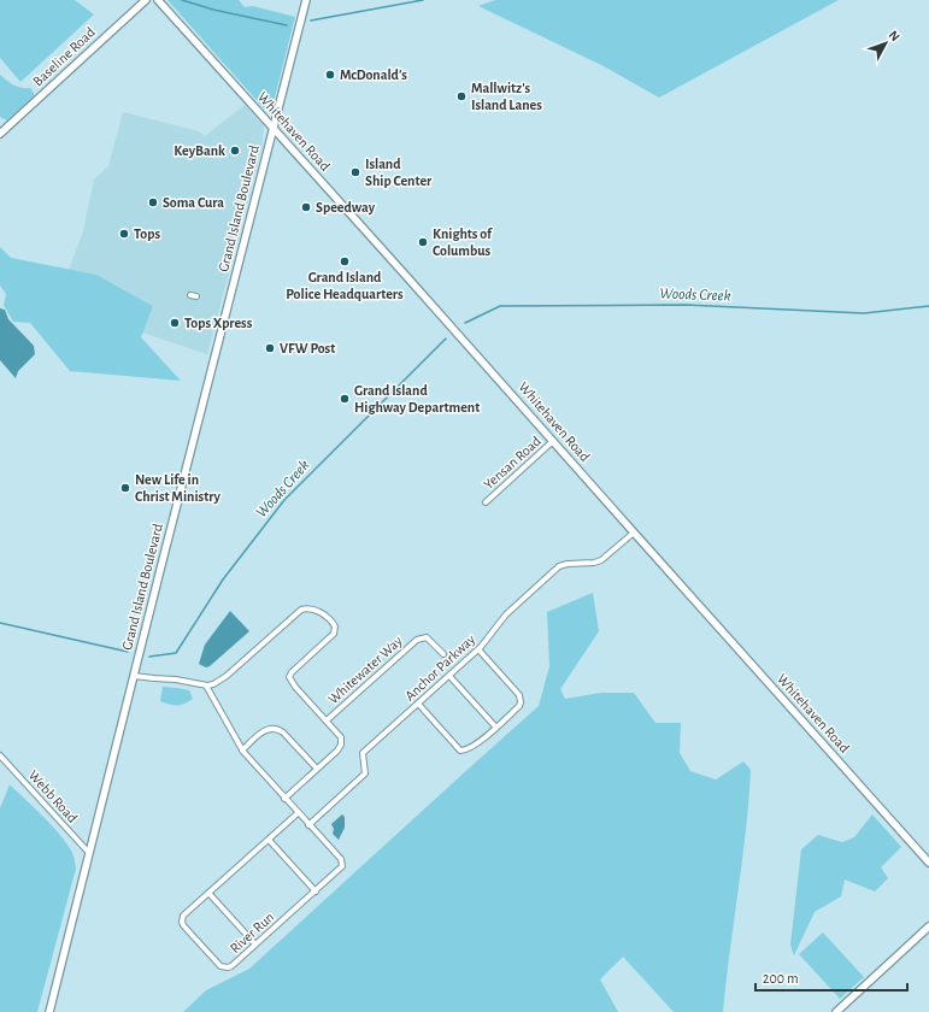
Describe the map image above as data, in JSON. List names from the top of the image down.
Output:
{
  "streets": {
    "street": [
      "Baseline Road",
      "Whitehaven Road",
      "Grand Island Boulevard",
      "Yensan Road",
      "Anchor Parkway",
      "Whitewater Way",
      "Webb Road",
      "River Run"
    ]
  },
  "crossings": [
    ["Whitehaven Road", "Grand Island Boulevard"],
    ["Whitehaven Road", "Yensan Road"],
    ["Whitehaven Road", "Anchor Parkway"],
    ["Grand Island Boulevard", "Webb Road"],
    ["Anchor Parkway", "River Run"]
  ],
  "water": ["Woods Creek"],
  "places": [
    "McDonald's",
    "Mallwitz's Island Lanes",
    "KeyBank",
    "Island Ship Center",
    "Soma Cura",
    "Speedway",
    "Tops",
    "Knights of Columbus",
    "Grand Island Police Headquarters",
    "Tops Xpress",
    "VFW Post",
    "Grand Island Highway Department",
    "New Life in Christ Ministry"
  ],
  "scale_bar": "200 m",
  "north": "top right"
}
